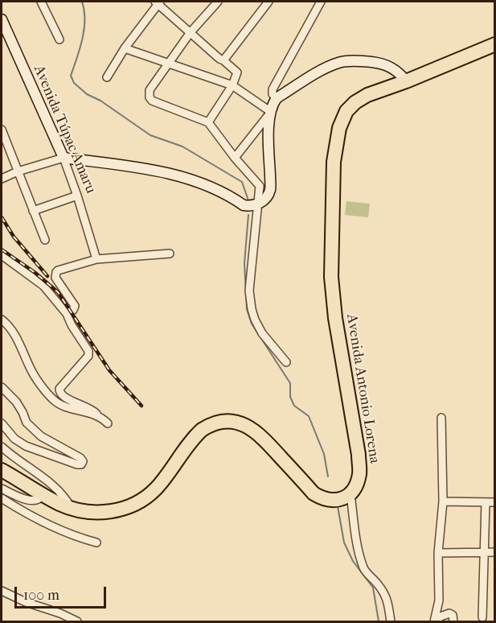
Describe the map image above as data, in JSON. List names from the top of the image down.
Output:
{
  "streets": {
    "highway": ["Avenida Antonio Lorena"],
    "street": ["Avenida Túpac Amaru"]
  },
  "scale_bar": "100 m"
}
